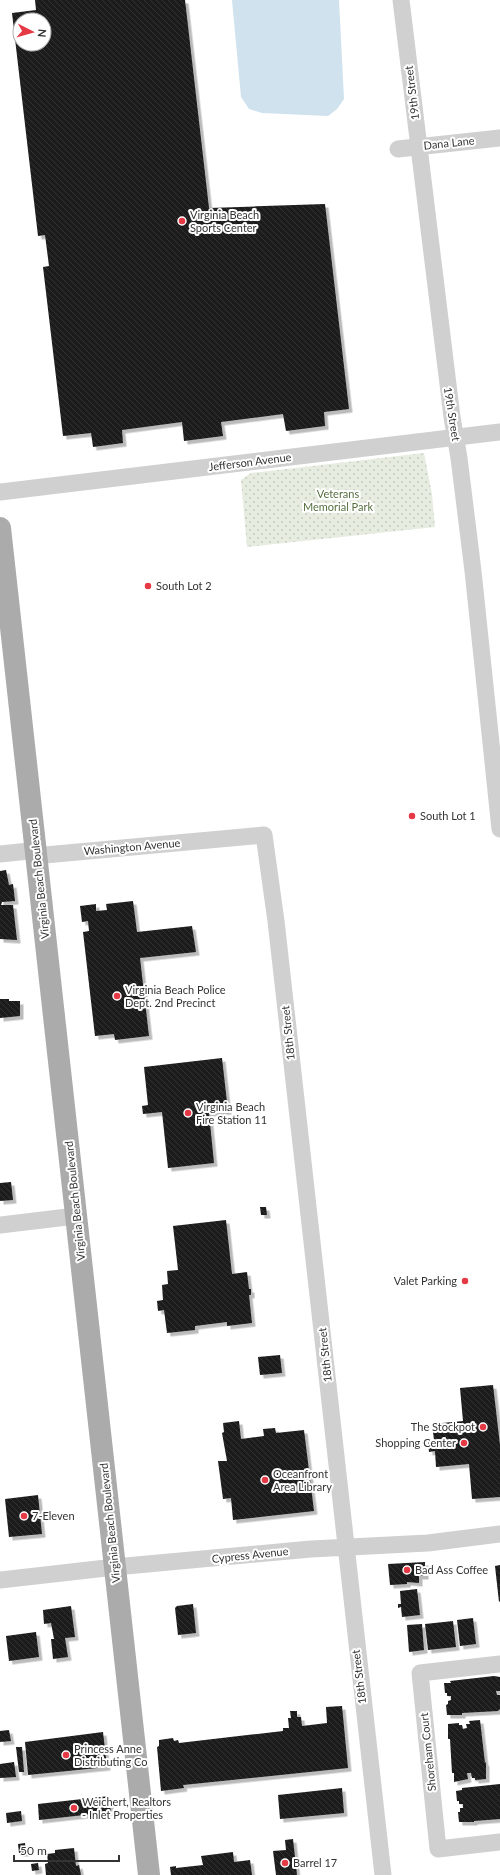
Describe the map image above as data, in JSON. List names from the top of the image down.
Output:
{
  "streets": {
    "main road": ["Virginia Beach Boulevard"],
    "street": [
      "19th Street",
      "Dana Lane",
      "Jefferson Avenue",
      "Washington Avenue",
      "18th Street",
      "Cypress Avenue",
      "Shoreham Court"
    ]
  },
  "crossings": [
    ["19th Street", "Dana Lane"],
    ["19th Street", "Jefferson Avenue"],
    ["Washington Avenue", "Virginia Beach Boulevard"],
    ["Washington Avenue", "18th Street"],
    ["Virginia Beach Boulevard", "Cypress Avenue"],
    ["18th Street", "Cypress Avenue"]
  ],
  "parks": ["Veterans Memorial Park"],
  "places": [
    "Virginia Beach Sports Center",
    "South Lot 2",
    "South Lot 1",
    "Virginia Beach Police Dept. 2nd Precinct",
    "Virginia Beach Fire Station 11",
    "Valet Parking",
    "The Stockpot",
    "Shopping Center",
    "Oceanfront Area Library",
    "7-Eleven",
    "Bad Ass Coffee",
    "Princess Anne Distributing Co",
    "Weichert, Realtors - Inlet Properties",
    "Barrel 17"
  ],
  "scale_bar": "50 m",
  "north": "right"
}
